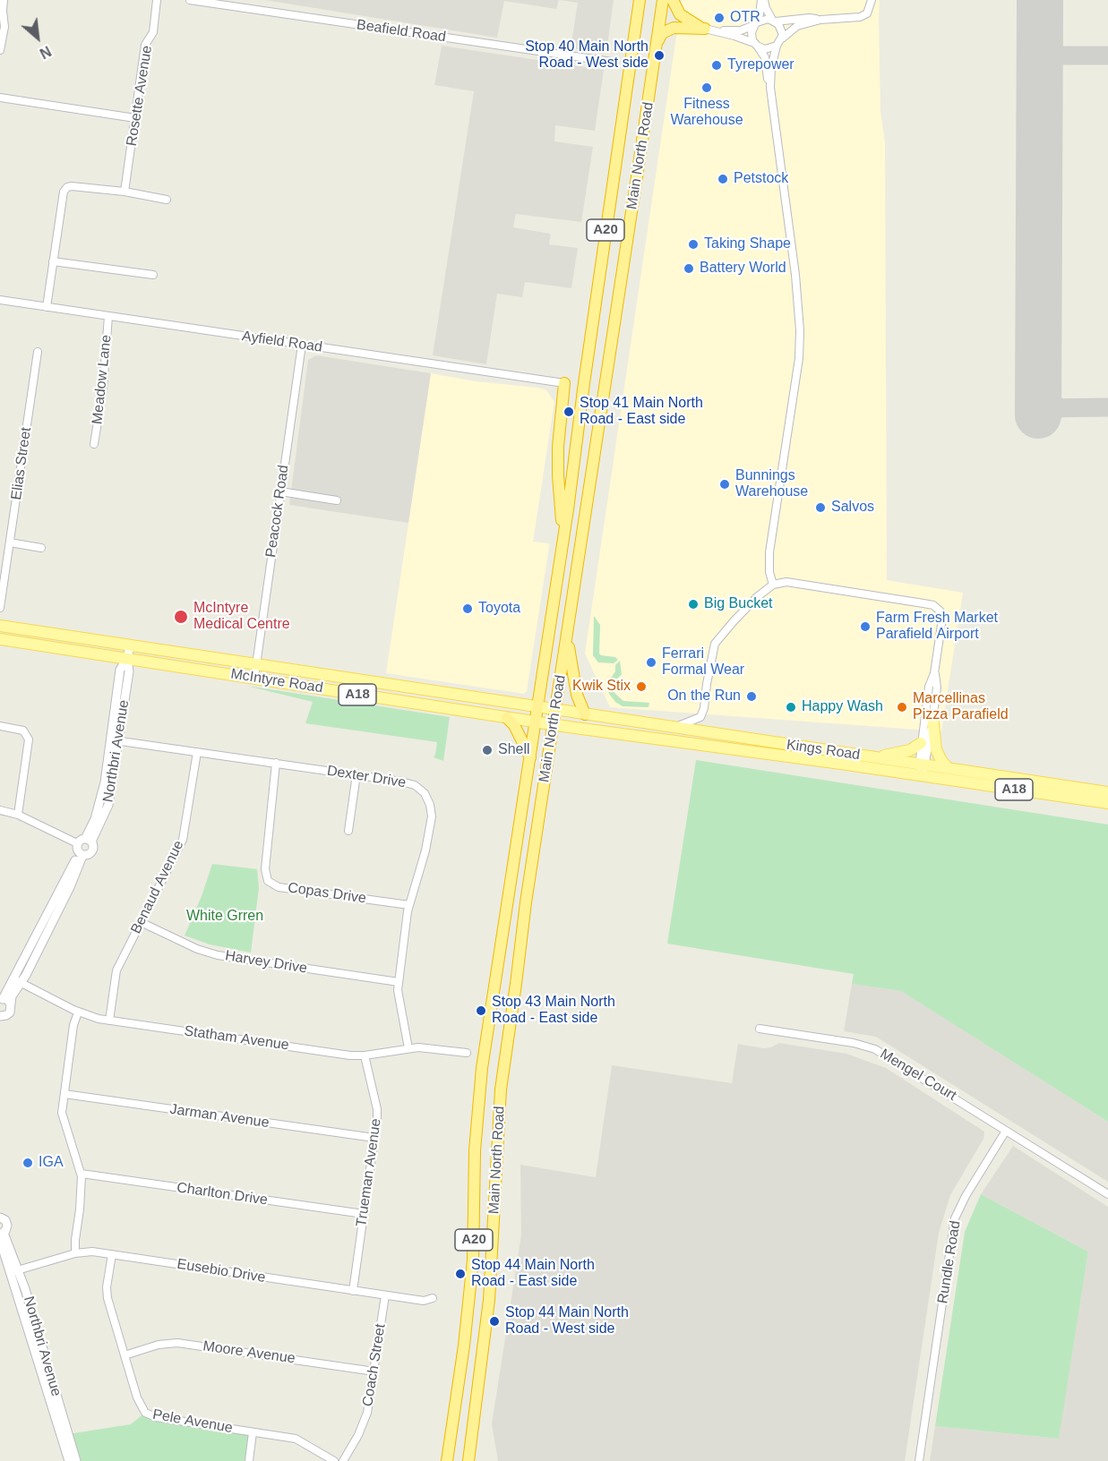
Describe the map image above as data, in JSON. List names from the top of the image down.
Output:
{
  "streets": {
    "highway": ["Main North Road", "A20"],
    "main road": ["McIntyre Road", "A18", "Kings Road"],
    "street": [
      "Beafield Road",
      "Rosette Avenue",
      "Ayfield Road",
      "Meadow Lane",
      "Elias Street",
      "Peacock Road",
      "Northbri Avenue",
      "Dexter Drive",
      "Benaud Avenue",
      "Copas Drive",
      "Harvey Drive",
      "Statham Avenue",
      "Mengel Court",
      "Jarman Avenue",
      "Trueman Avenue",
      "Charlton Drive",
      "Rundle Road",
      "Eusebio Drive",
      "Moore Avenue",
      "Coach Street",
      "Pele Avenue"
    ]
  },
  "crossings": [
    ["Main North Road", "McIntyre Road"],
    ["Main North Road", "Kings Road"],
    ["Ayfield Road", "Meadow Lane"],
    ["Ayfield Road", "Peacock Road"],
    ["Peacock Road", "McIntyre Road"],
    ["McIntyre Road", "Kings Road"],
    ["McIntyre Road", "Northbri Avenue"],
    ["Northbri Avenue", "Dexter Drive"],
    ["Northbri Avenue", "Eusebio Drive"],
    ["Dexter Drive", "Benaud Avenue"],
    ["Dexter Drive", "Copas Drive"],
    ["Dexter Drive", "Harvey Drive"],
    ["Dexter Drive", "Statham Avenue"],
    ["Benaud Avenue", "Harvey Drive"],
    ["Benaud Avenue", "Statham Avenue"],
    ["Statham Avenue", "Trueman Avenue"],
    ["Mengel Court", "Rundle Road"],
    ["Jarman Avenue", "Trueman Avenue"],
    ["Trueman Avenue", "Charlton Drive"],
    ["Trueman Avenue", "Eusebio Drive"],
    ["Eusebio Drive", "Coach Street"],
    ["Eusebio Drive", "Pele Avenue"],
    ["Moore Avenue", "Coach Street"],
    ["Moore Avenue", "Pele Avenue"]
  ],
  "parks": ["White Grren"],
  "places": [
    "OTR",
    "Stop 40 Main North Road - West side",
    "Tyrepower",
    "Fitness Warehouse",
    "Petstock",
    "Taking Shape",
    "Battery World",
    "Stop 41 Main North Road - East side",
    "Bunnings Warehouse",
    "Salvos",
    "Big Bucket",
    "Toyota",
    "McIntyre Medical Centre",
    "Farm Fresh Market Parafield Airport",
    "Ferrari Formal Wear",
    "Kwik Stix",
    "On the Run",
    "Happy Wash",
    "Marcellinas Pizza Parafield",
    "Shell",
    "Stop 43 Main North Road - East side",
    "IGA",
    "Stop 44 Main North Road - East side",
    "Stop 44 Main North Road - West side"
  ],
  "north": "bottom right"
}
